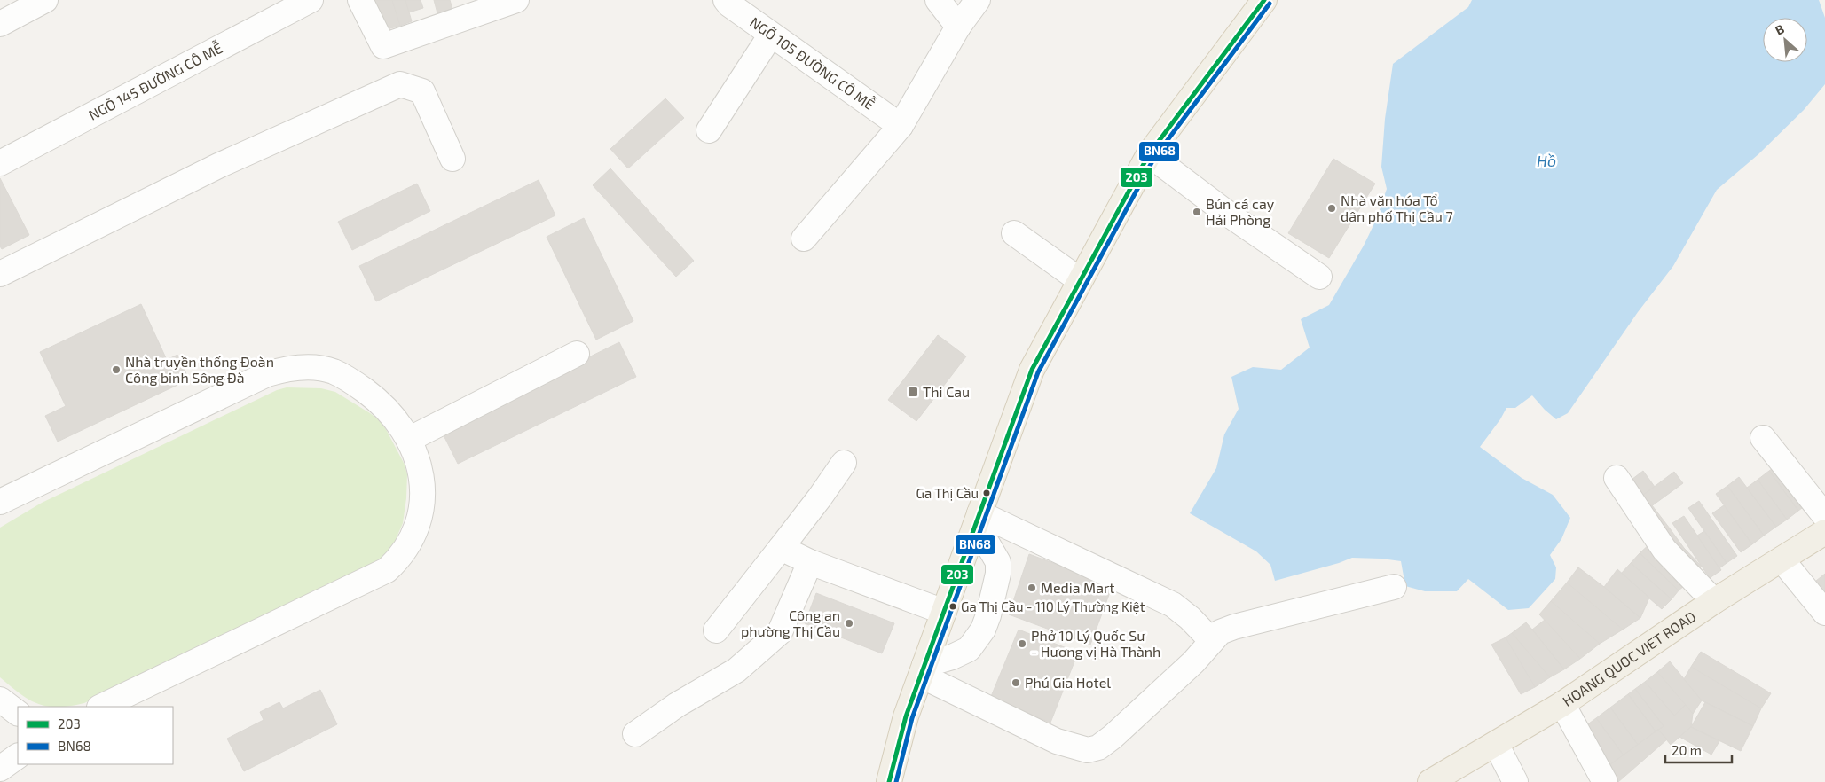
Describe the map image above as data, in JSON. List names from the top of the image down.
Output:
{
  "streets": {
    "main road": ["HOANG QUOC VIET ROAD"],
    "street": ["NGÕ 105 ĐƯỜNG CÔ MỄ", "NGÕ 145 ĐƯỜNG CÔ MỄ"]
  },
  "water": ["Hồ"],
  "places": {
    "other": [
      "Nhà văn hóa Tổ dân phố Thị Cầu 7",
      "Bún cá cay Hải Phòng",
      "Nhà truyền thống Đoàn Công binh Sông Đà",
      "Ga Thị Cầu",
      "Media Mart",
      "Ga Thị Cầu - 110 Lý Thường Kiệt",
      "Công an phường Thị Cầu",
      "Phở 10 Lý Quốc Sư - Hương vị Hà Thành",
      "Phú Gia Hotel"
    ],
    "transit": ["Thi Cau"]
  },
  "lines": ["transit line 203", "transit line BN68"],
  "legend": ["203", "BN68"],
  "scale_bar": "20 m",
  "north": "top left"
}
